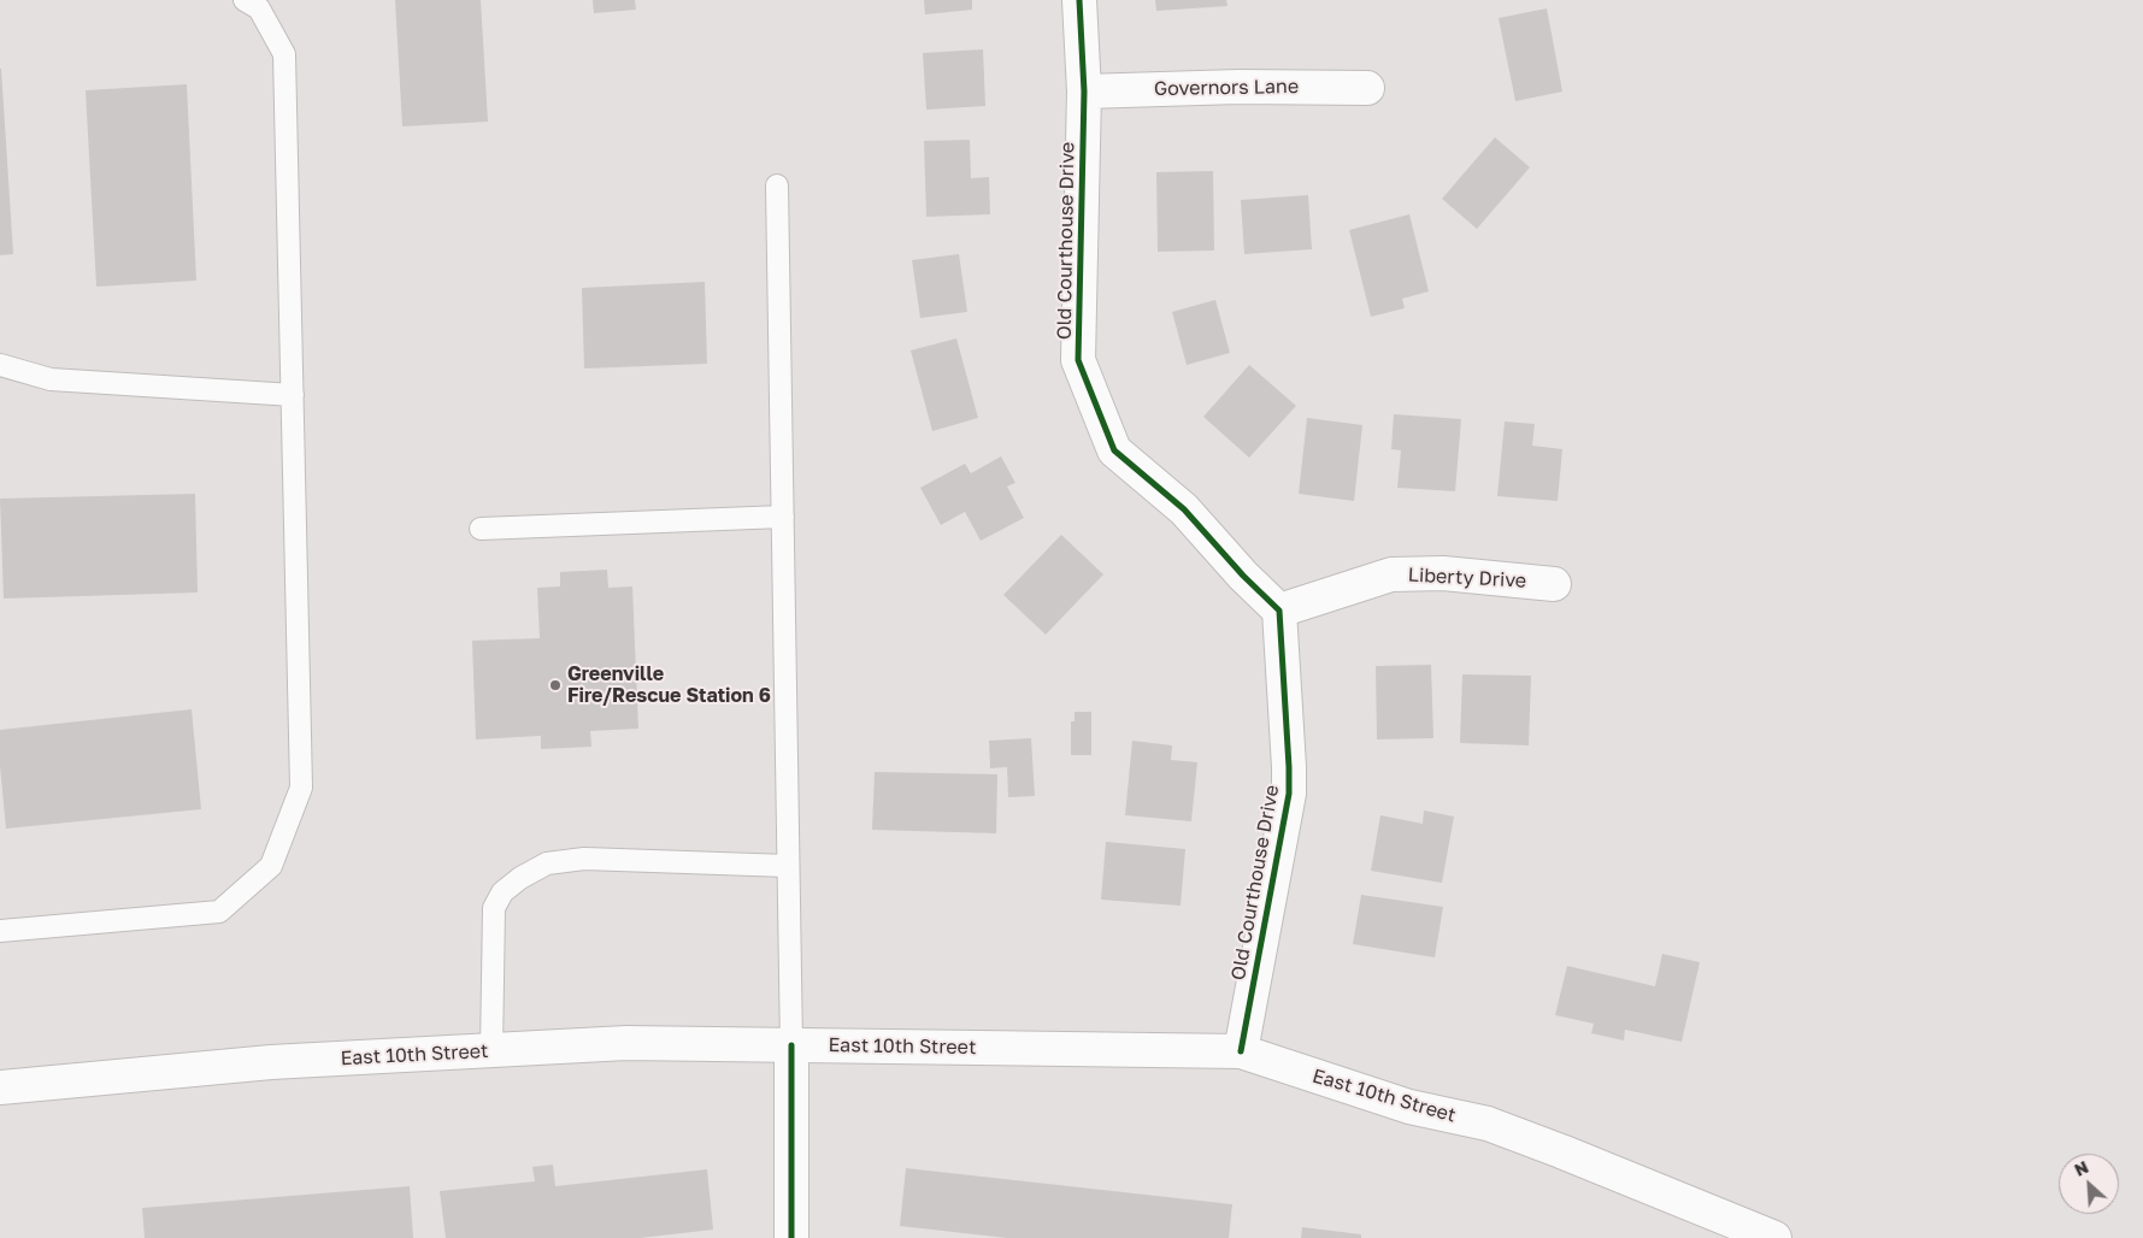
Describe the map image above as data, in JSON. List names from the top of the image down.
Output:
{
  "streets": {
    "street": [
      "Governors Lane",
      "Old Courthouse Drive",
      "Liberty Drive",
      "East 10th Street"
    ]
  },
  "crossings": [
    ["Governors Lane", "Old Courthouse Drive"],
    ["Old Courthouse Drive", "Liberty Drive"],
    ["Old Courthouse Drive", "East 10th Street"]
  ],
  "places": ["Greenville Fire/Rescue Station 6"],
  "north": "top left"
}
